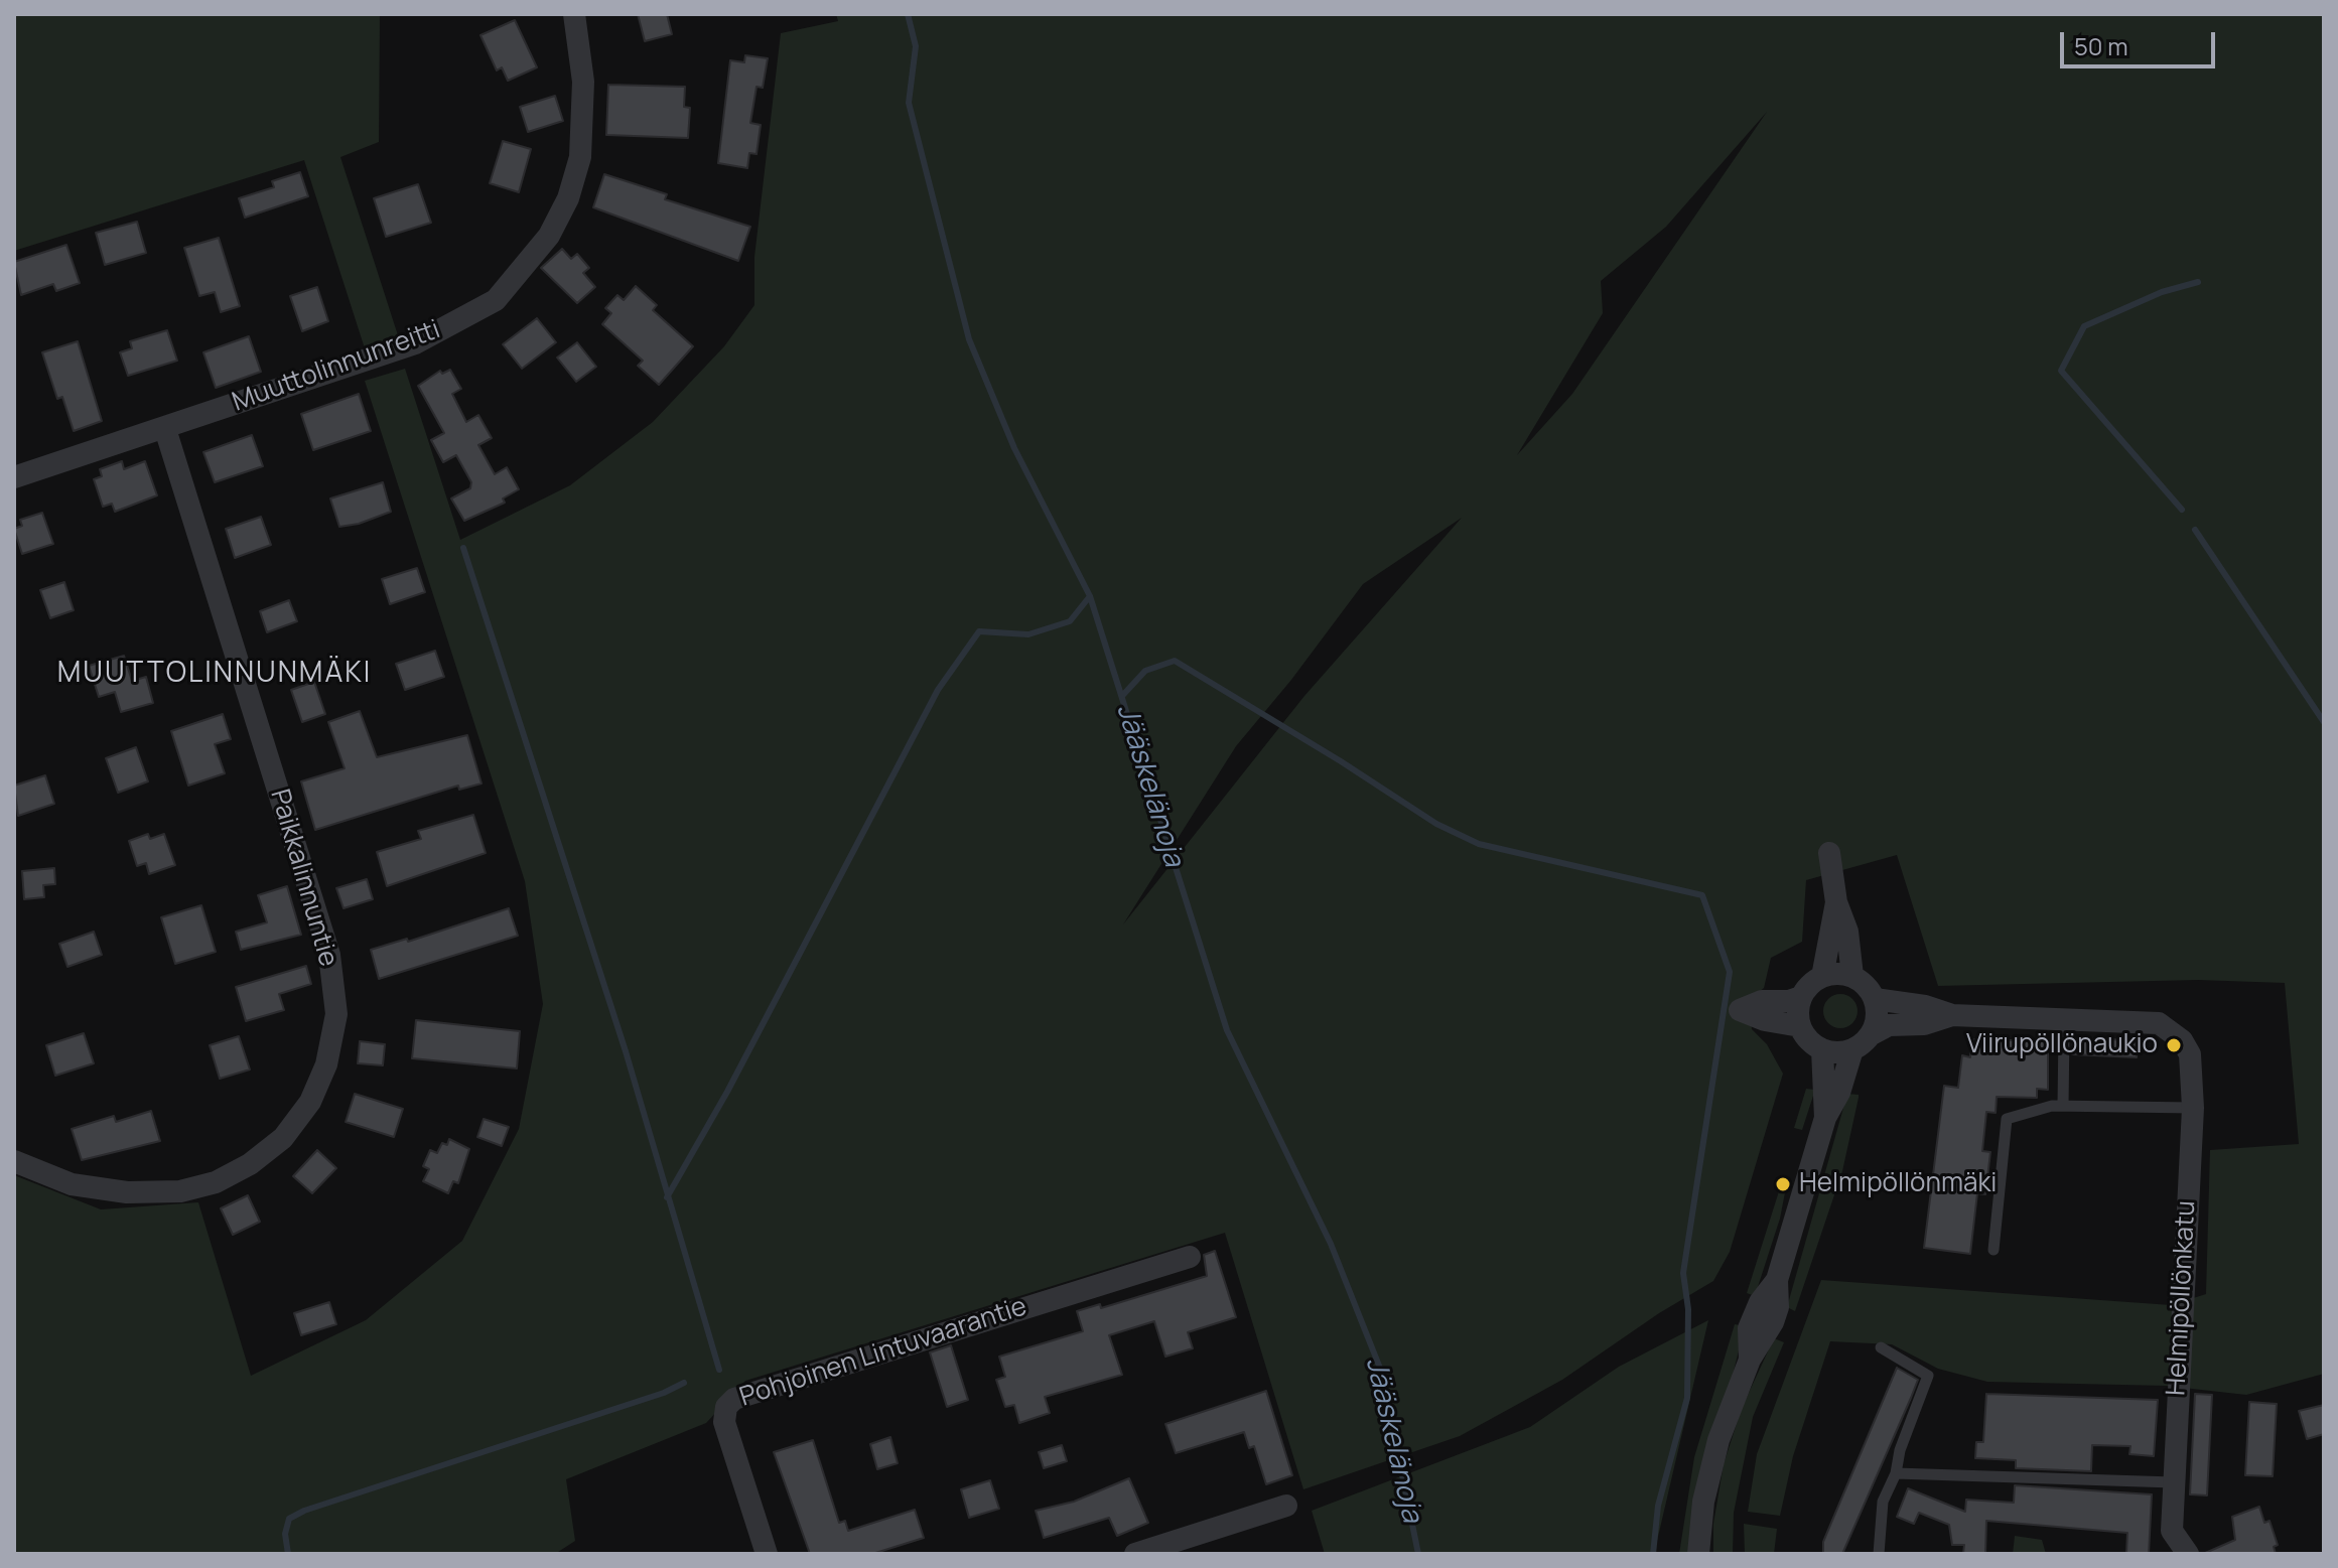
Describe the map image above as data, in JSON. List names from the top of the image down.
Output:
{
  "streets": {
    "street": [
      "Muuttolinnunreitti",
      "Paikkalinnuntie",
      "Helmipöllönkatu",
      "Pohjoinen Lintuvaarantie"
    ]
  },
  "crossings": [
    ["Muuttolinnunreitti", "Paikkalinnuntie"]
  ],
  "districts": ["MUUTTOLINNUNMÄKI"],
  "water": ["Jääskelänoja"],
  "places": ["Viirupöllönaukio", "Helmipöllönmäki"],
  "scale_bar": "50 m"
}
